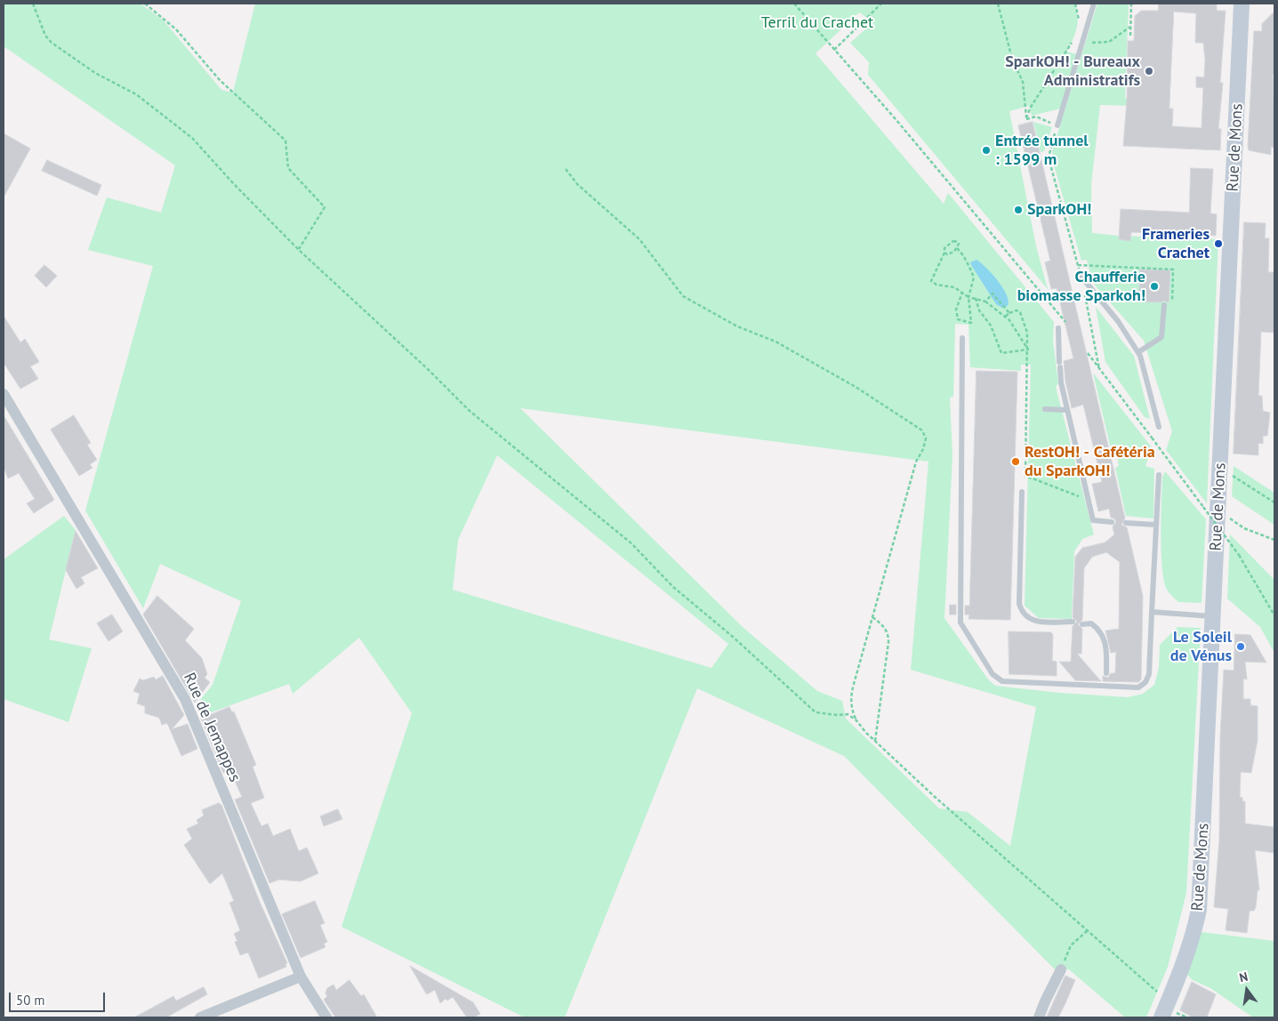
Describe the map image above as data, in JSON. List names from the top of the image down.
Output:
{
  "streets": {
    "main road": ["Rue de Mons"],
    "street": ["Rue de Jemappes"]
  },
  "parks": ["Terril du Crachet"],
  "places": [
    "SparkOH! - Bureaux Administratifs",
    "Entrée tunnel : 1599 m",
    "SparkOH!",
    "Frameries Crachet",
    "Chaufferie biomasse Sparkoh!",
    "RestOH! - Cafétéria du SparkOH!",
    "Le Soleil de Vénus"
  ],
  "scale_bar": "50 m",
  "north": "top"
}
